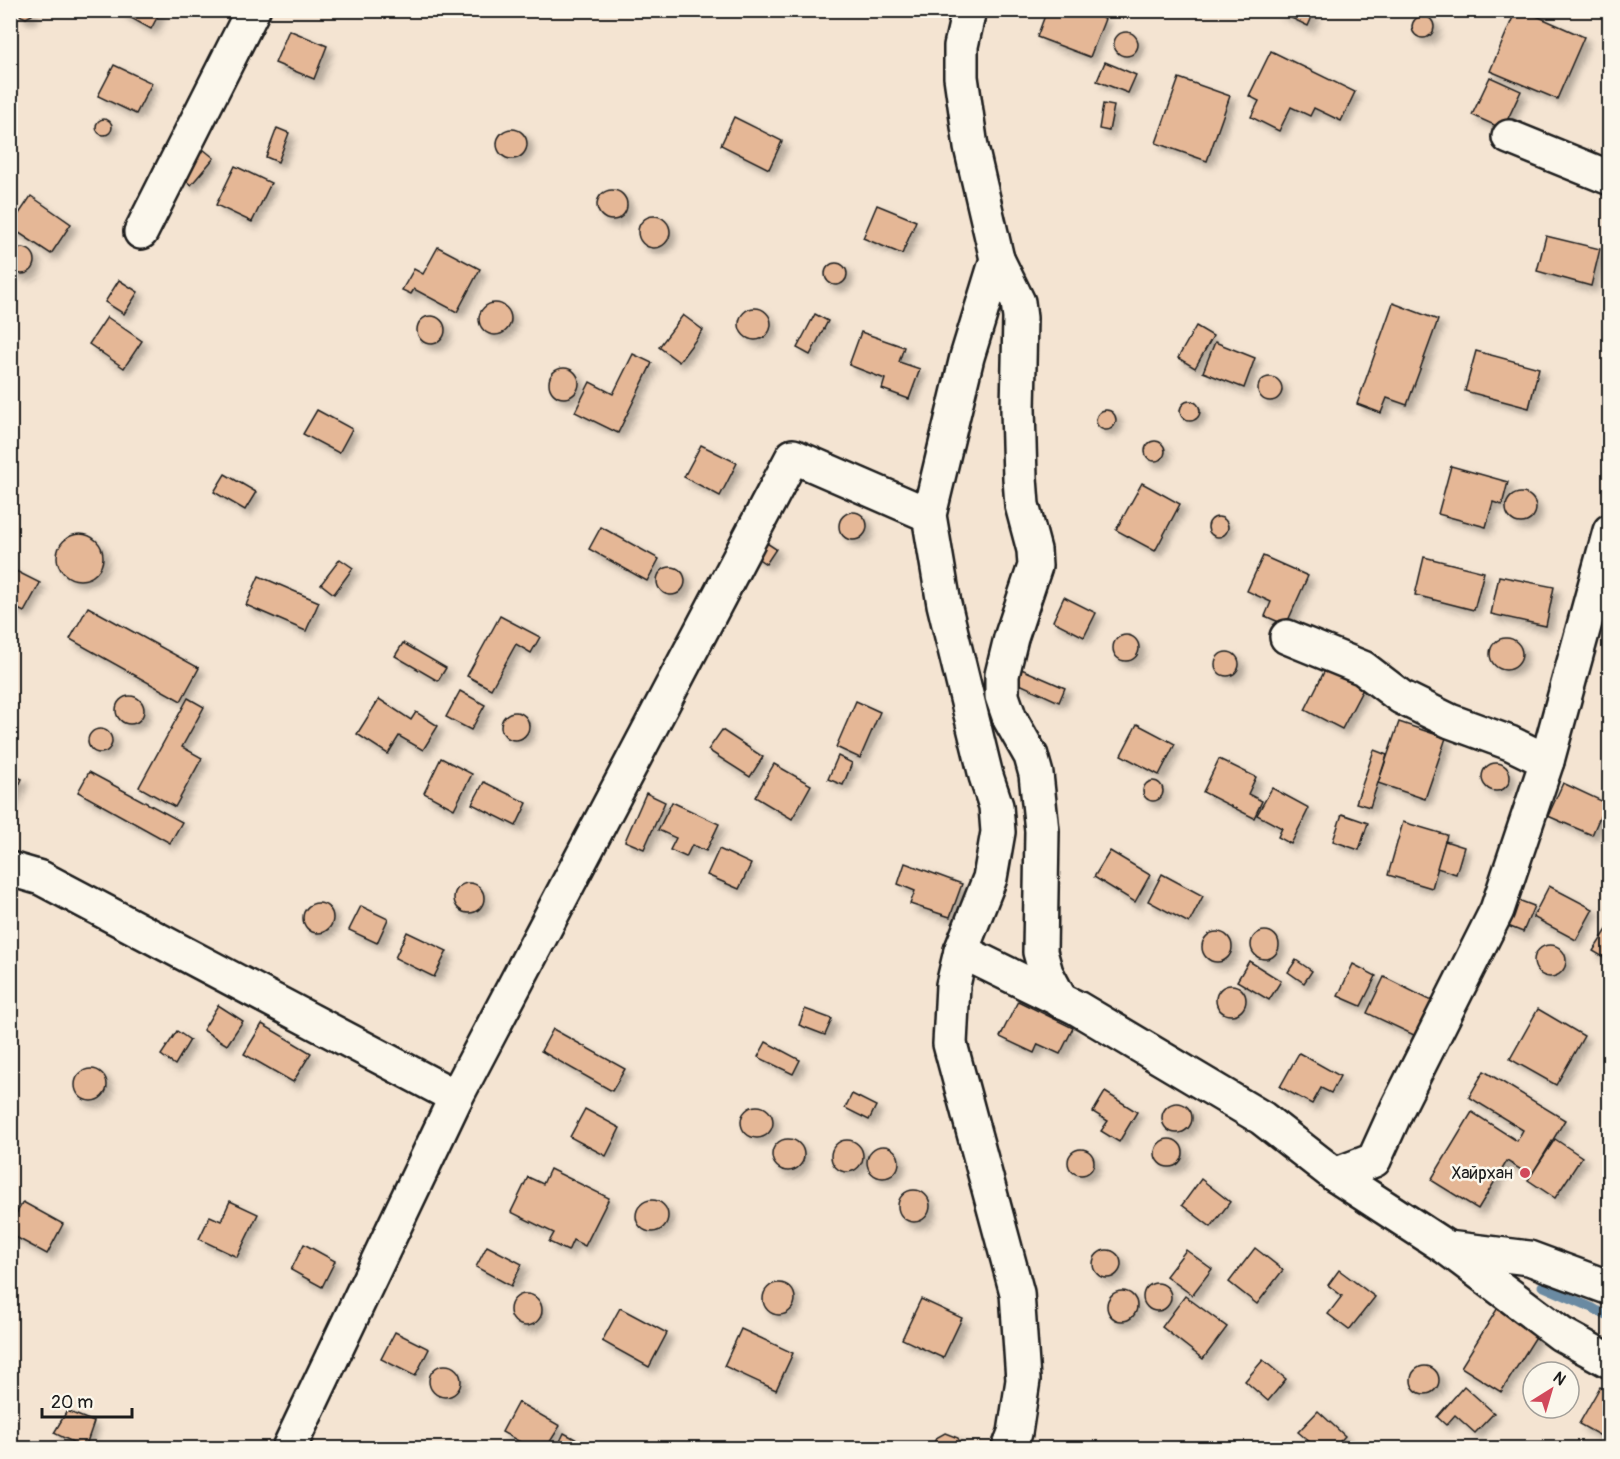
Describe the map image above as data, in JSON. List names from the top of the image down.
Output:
{
  "places": ["Хайрхан"],
  "scale_bar": "20 m",
  "north": "top right"
}
